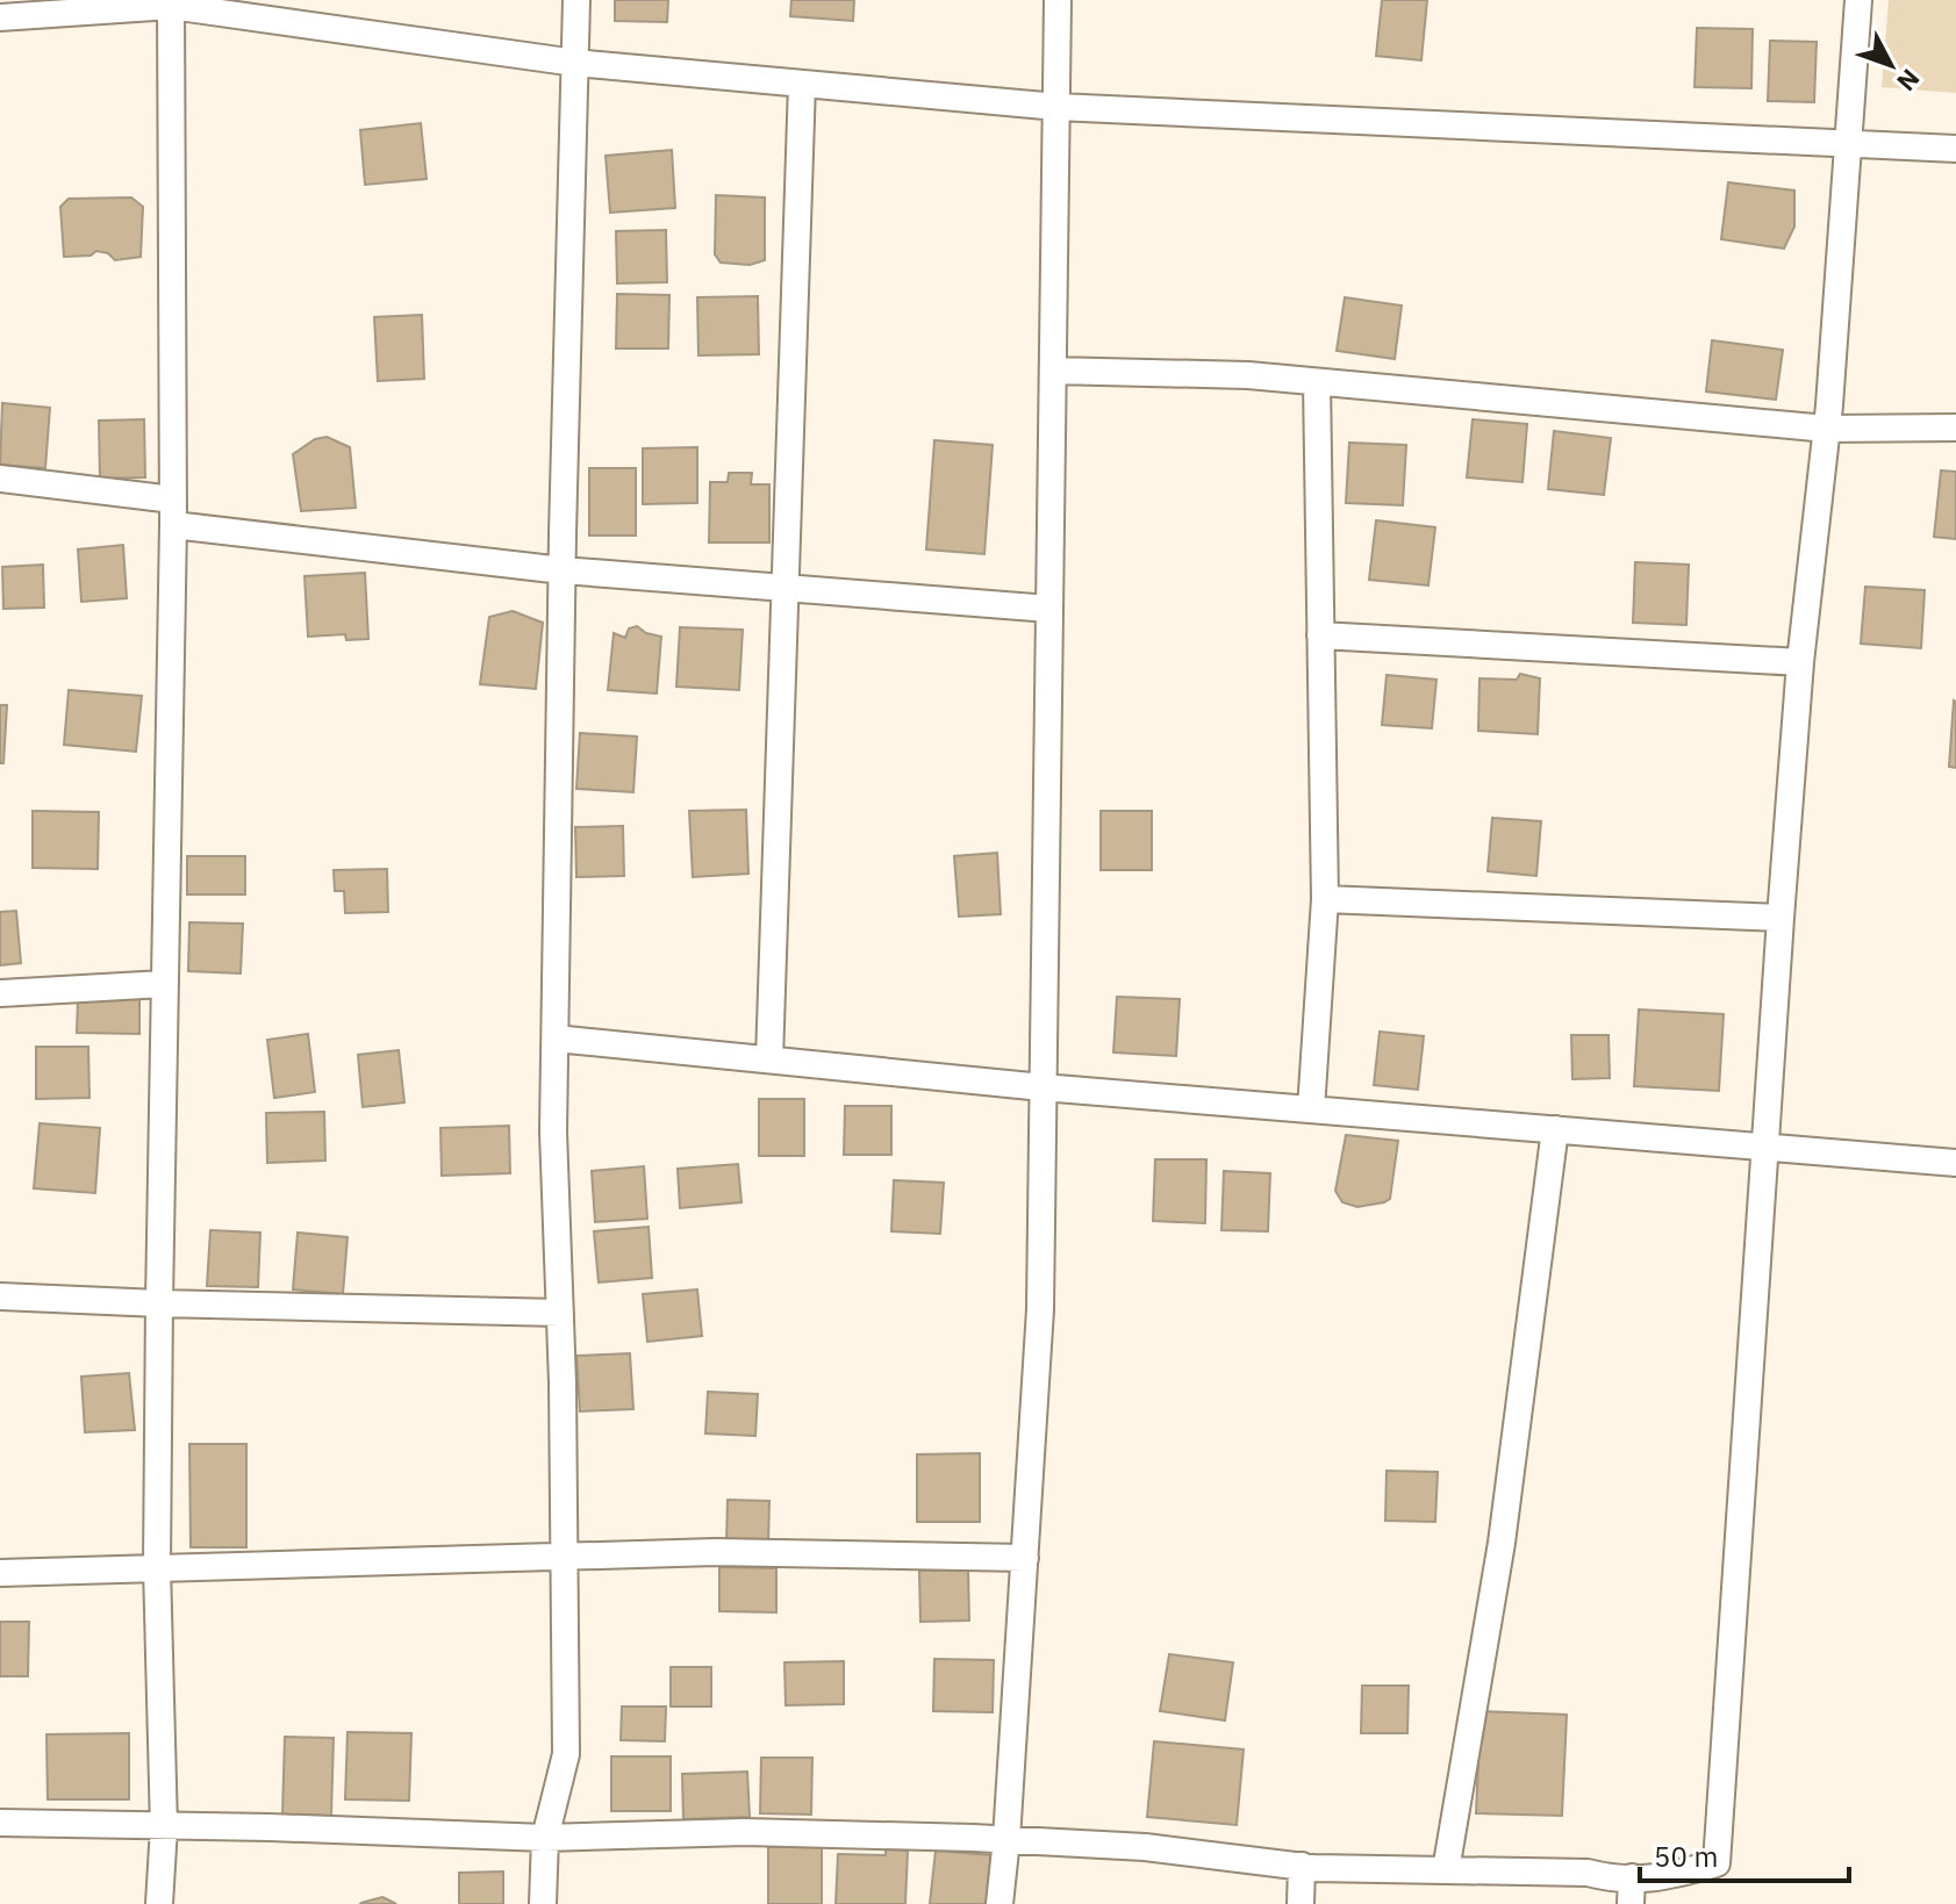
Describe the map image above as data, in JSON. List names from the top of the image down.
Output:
{
  "scale_bar": "50 m",
  "north": "bottom right"
}
